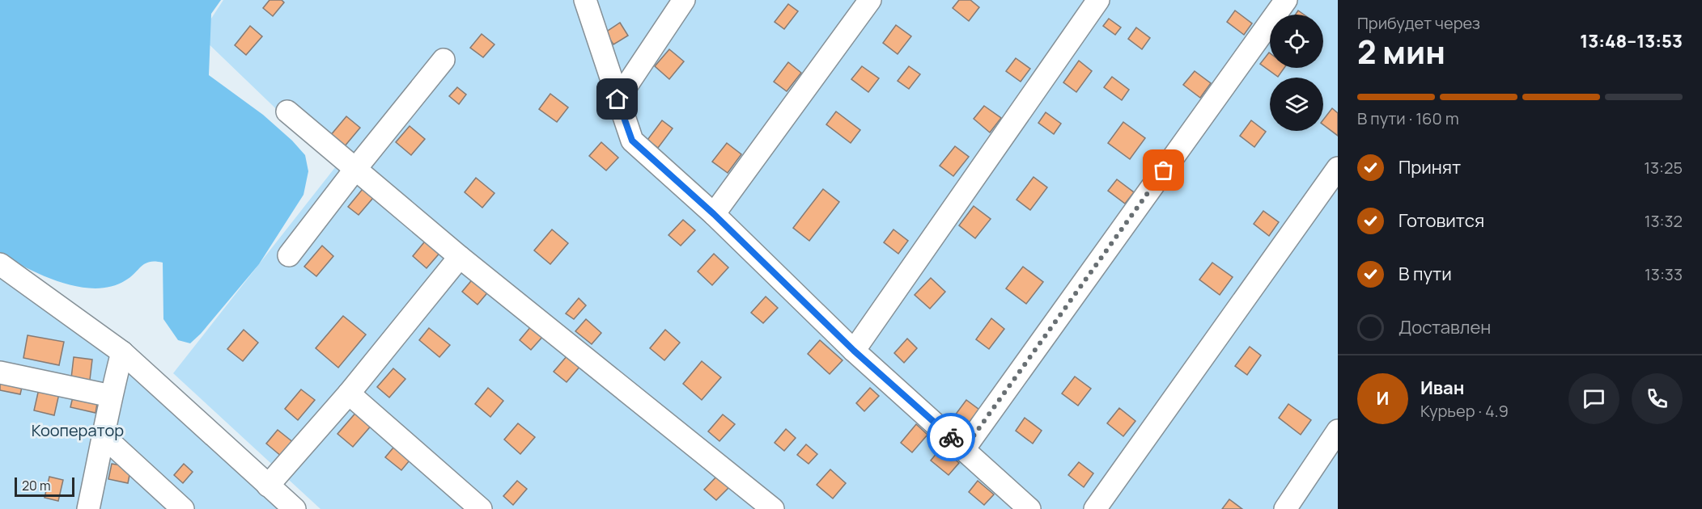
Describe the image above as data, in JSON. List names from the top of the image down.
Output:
{
  "parks": ["Кооператор"],
  "scale_bar": "20 m",
  "page": {
    "heading": ["2 мин", "Прибудет через", "13:48–13:53"],
    "panel": ["Иван", "Курьер · 4.9"],
    "bar": "В пути · 160 m",
    "list": [
      ["Принят", "13:25"],
      ["Готовится", "13:32"],
      ["В пути", "13:33"],
      "Доставлен"
    ],
    "round": "И",
    "scale": "20 m"
  }
}
